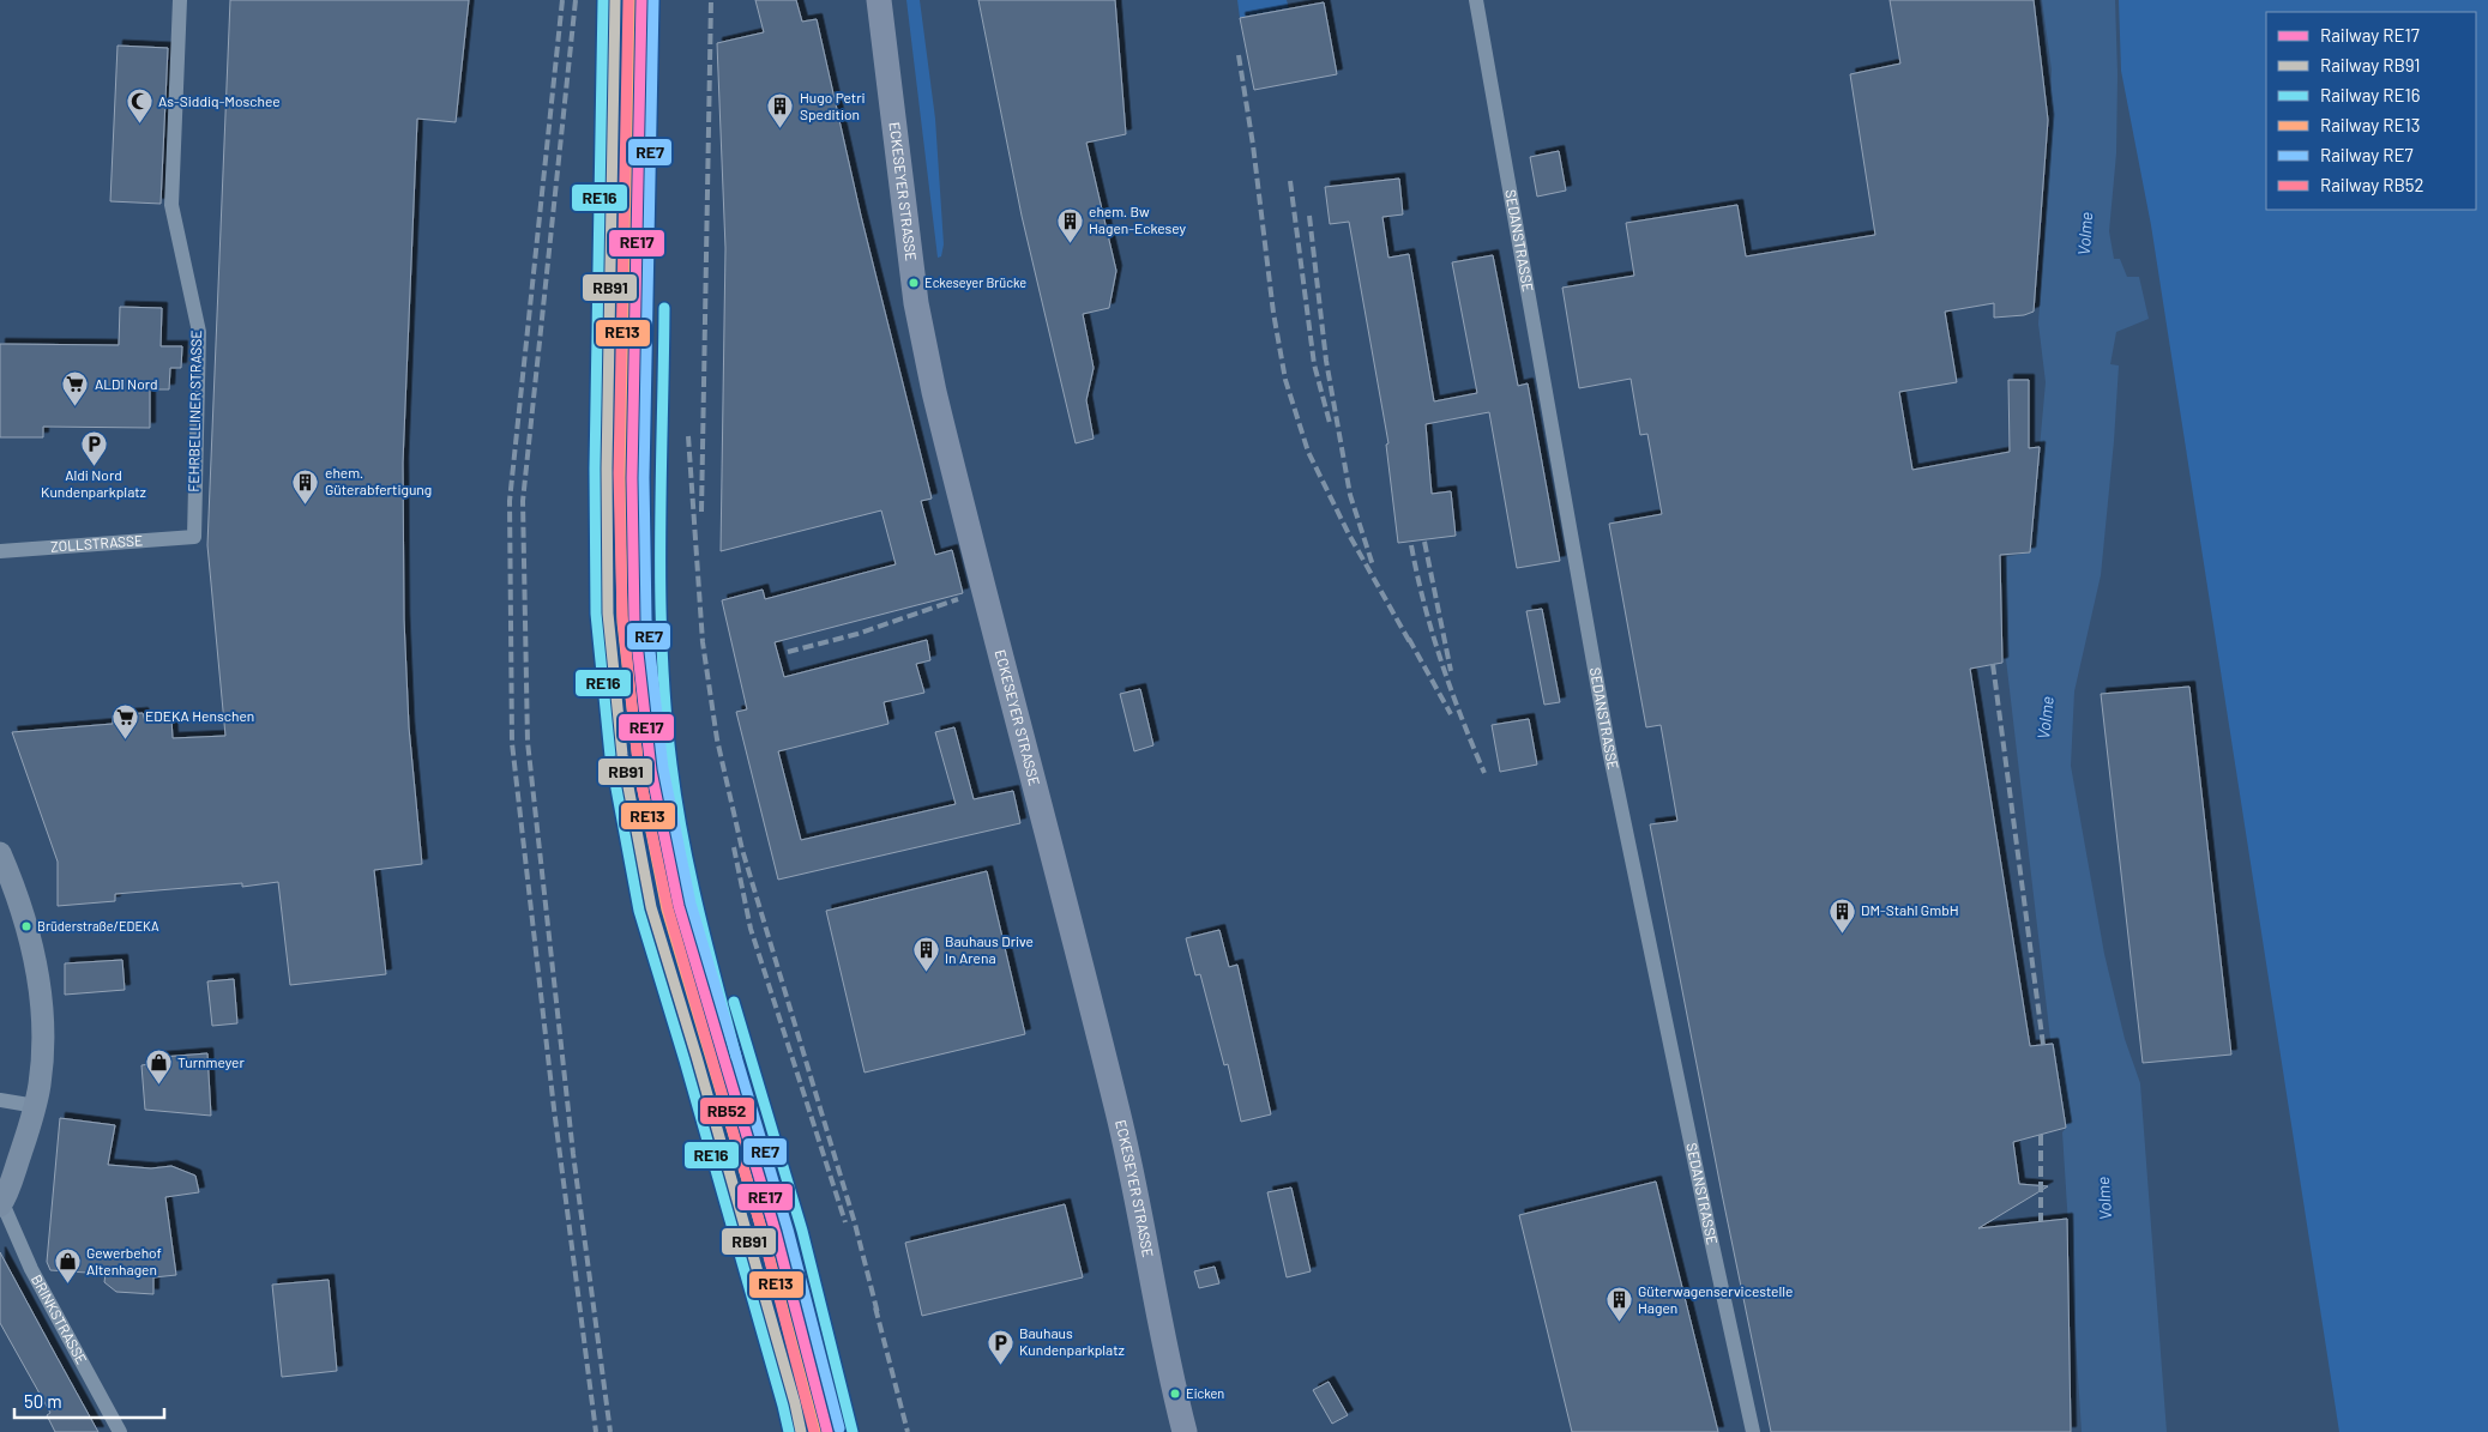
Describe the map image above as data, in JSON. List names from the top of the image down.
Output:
{
  "streets": {
    "main road": ["ECKESEYER STRASSE"],
    "street": [
      "SEDANSTRASSE",
      "FEHRBELLINER STRASSE",
      "ZOLLSTRASSE",
      "BRINKSTRASSE"
    ]
  },
  "crossings": [
    ["FEHRBELLINER STRASSE", "ZOLLSTRASSE"]
  ],
  "water": ["Volme"],
  "places": {
    "mosque": ["As-Siddiq-Moschee"],
    "building": [
      "Hugo Petri Spedition",
      "ehem. Bw Hagen-Eckesey",
      "ehem. Güterabfertigung",
      "DM-Stahl GmbH",
      "Bauhaus Drive In Arena",
      "Güterwagenservicestelle Hagen"
    ],
    "other": ["Eckeseyer Brücke", "Brüderstraße/EDEKA", "Eicken"],
    "supermarket": ["ALDI Nord", "EDEKA Henschen"],
    "parking": ["Aldi Nord Kundenparkplatz", "Bauhaus Kundenparkplatz"],
    "shop": ["Turnmeyer", "Gewerbehof Altenhagen"]
  },
  "lines": [
    "rail line RE17",
    "rail line RB91",
    "rail line RE16",
    "rail line RE13",
    "rail line RE7",
    "rail line RB52"
  ],
  "legend": [
    "Railway RE17",
    "Railway RB91",
    "Railway RE16",
    "Railway RE13",
    "Railway RE7",
    "Railway RB52"
  ],
  "scale_bar": "50 m"
}
